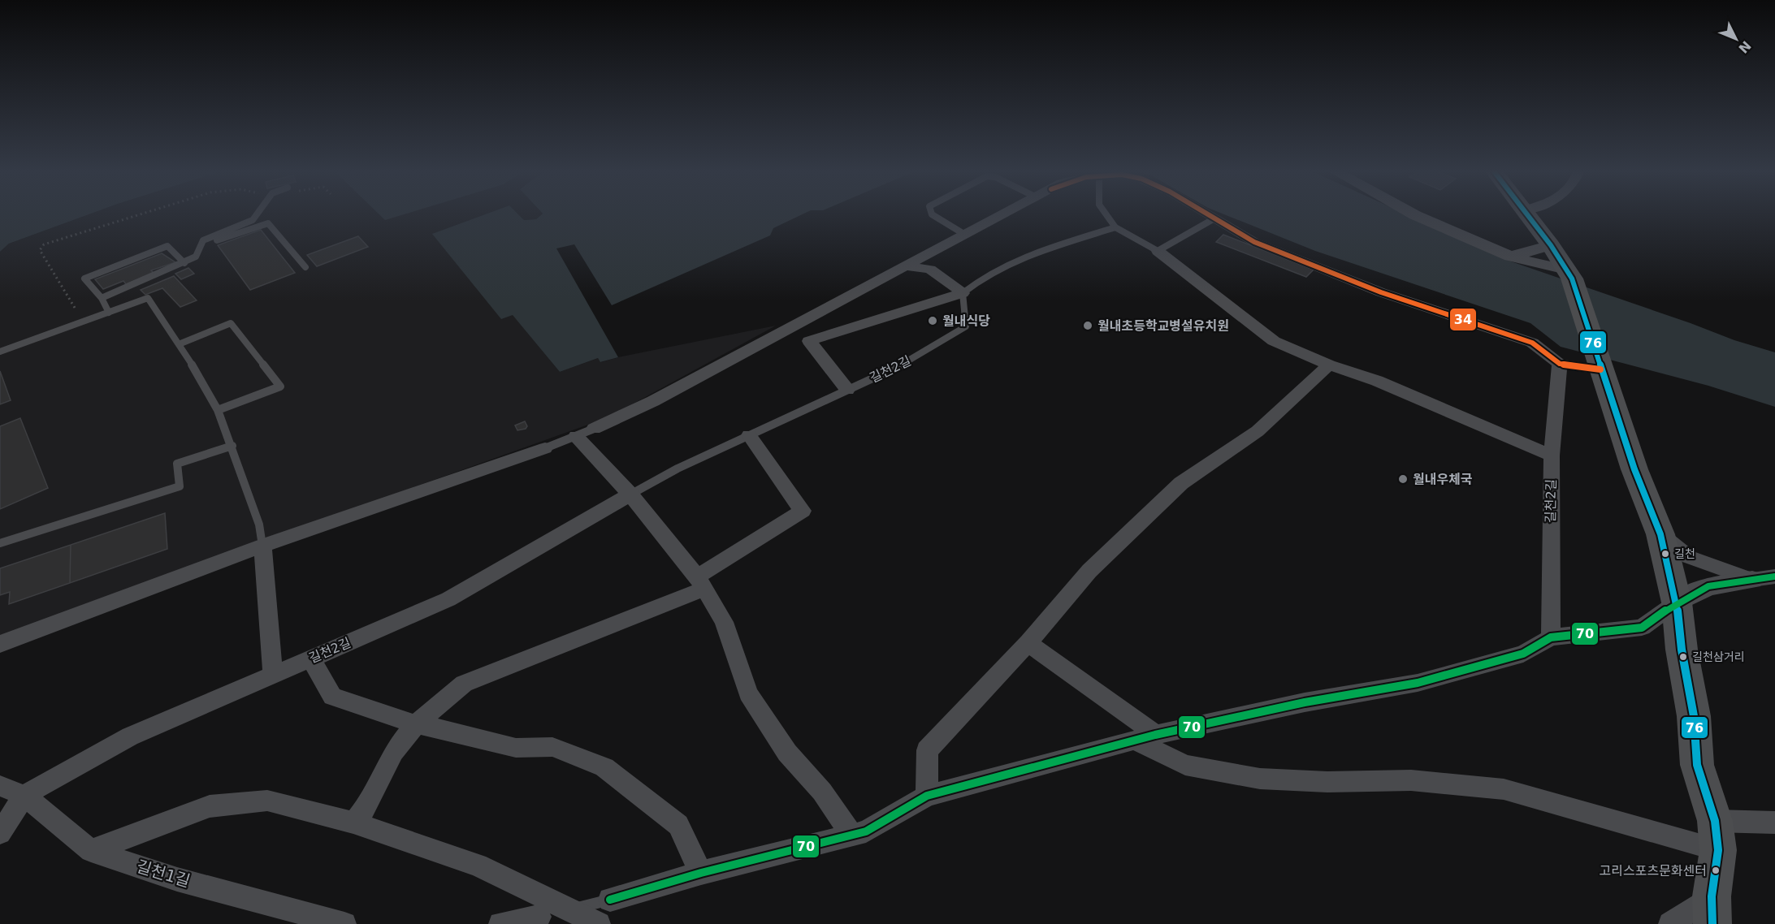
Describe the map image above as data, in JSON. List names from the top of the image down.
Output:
{
  "streets": {
    "street": ["길천2길", "길천1길"]
  },
  "crossings": [
    ["길천2길", "길천1길"]
  ],
  "places": [
    "월내식당",
    "월내초등학교병설유치원",
    "월내우체국",
    "길천",
    "길천삼거리",
    "고리스포츠문화센터"
  ],
  "lines": ["transit line 76", "transit line 34", "transit line 70"],
  "north": "bottom right"
}
